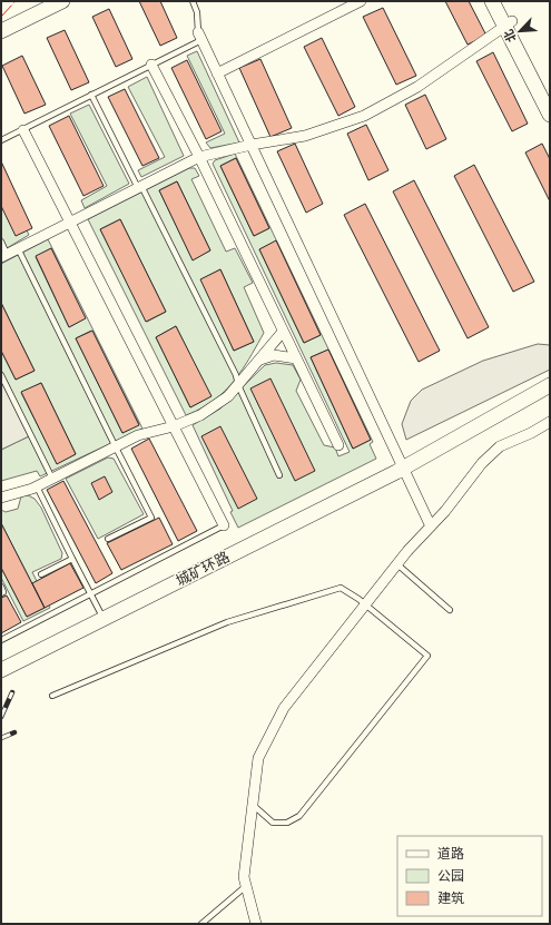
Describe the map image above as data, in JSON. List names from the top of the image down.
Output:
{
  "streets": {
    "street": ["城矿环路"]
  },
  "legend": ["道路", "公园", "建筑"],
  "north": "bottom left"
}
